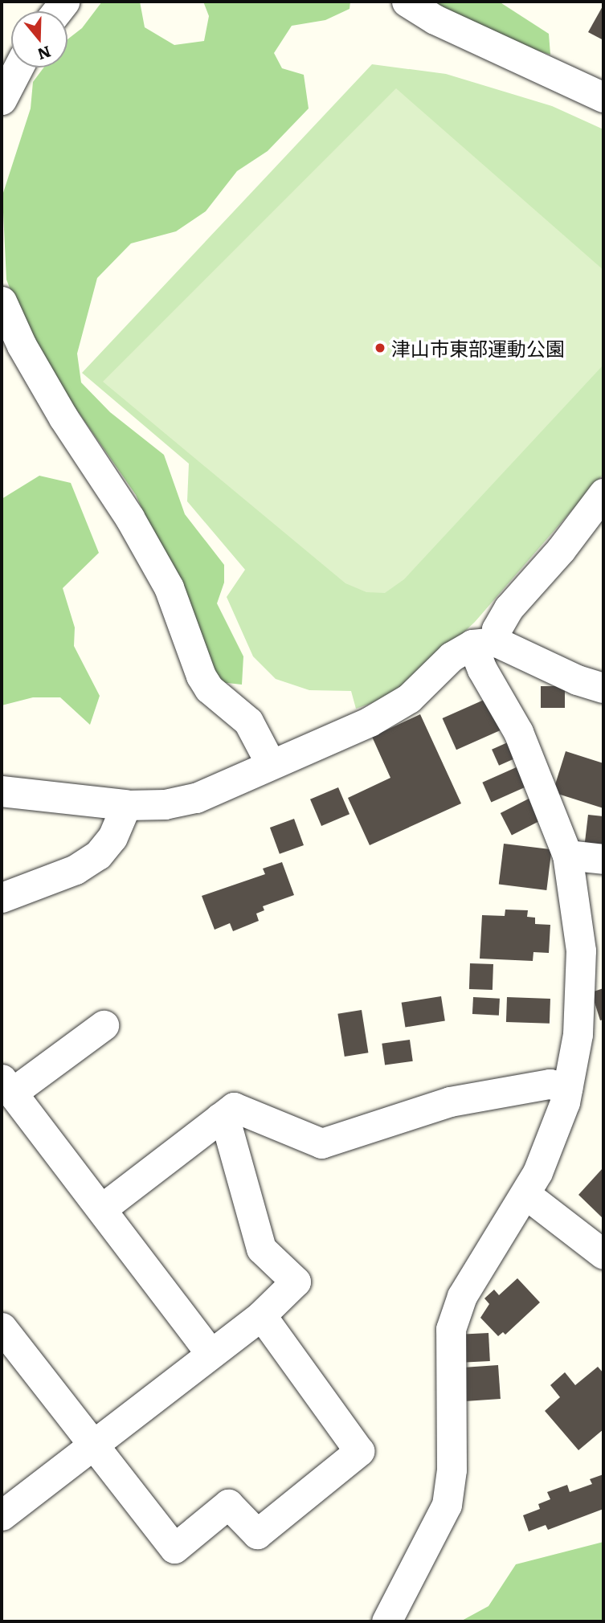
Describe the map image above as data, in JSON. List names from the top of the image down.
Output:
{
  "places": ["津山市東部運動公園"],
  "north": "bottom"
}
